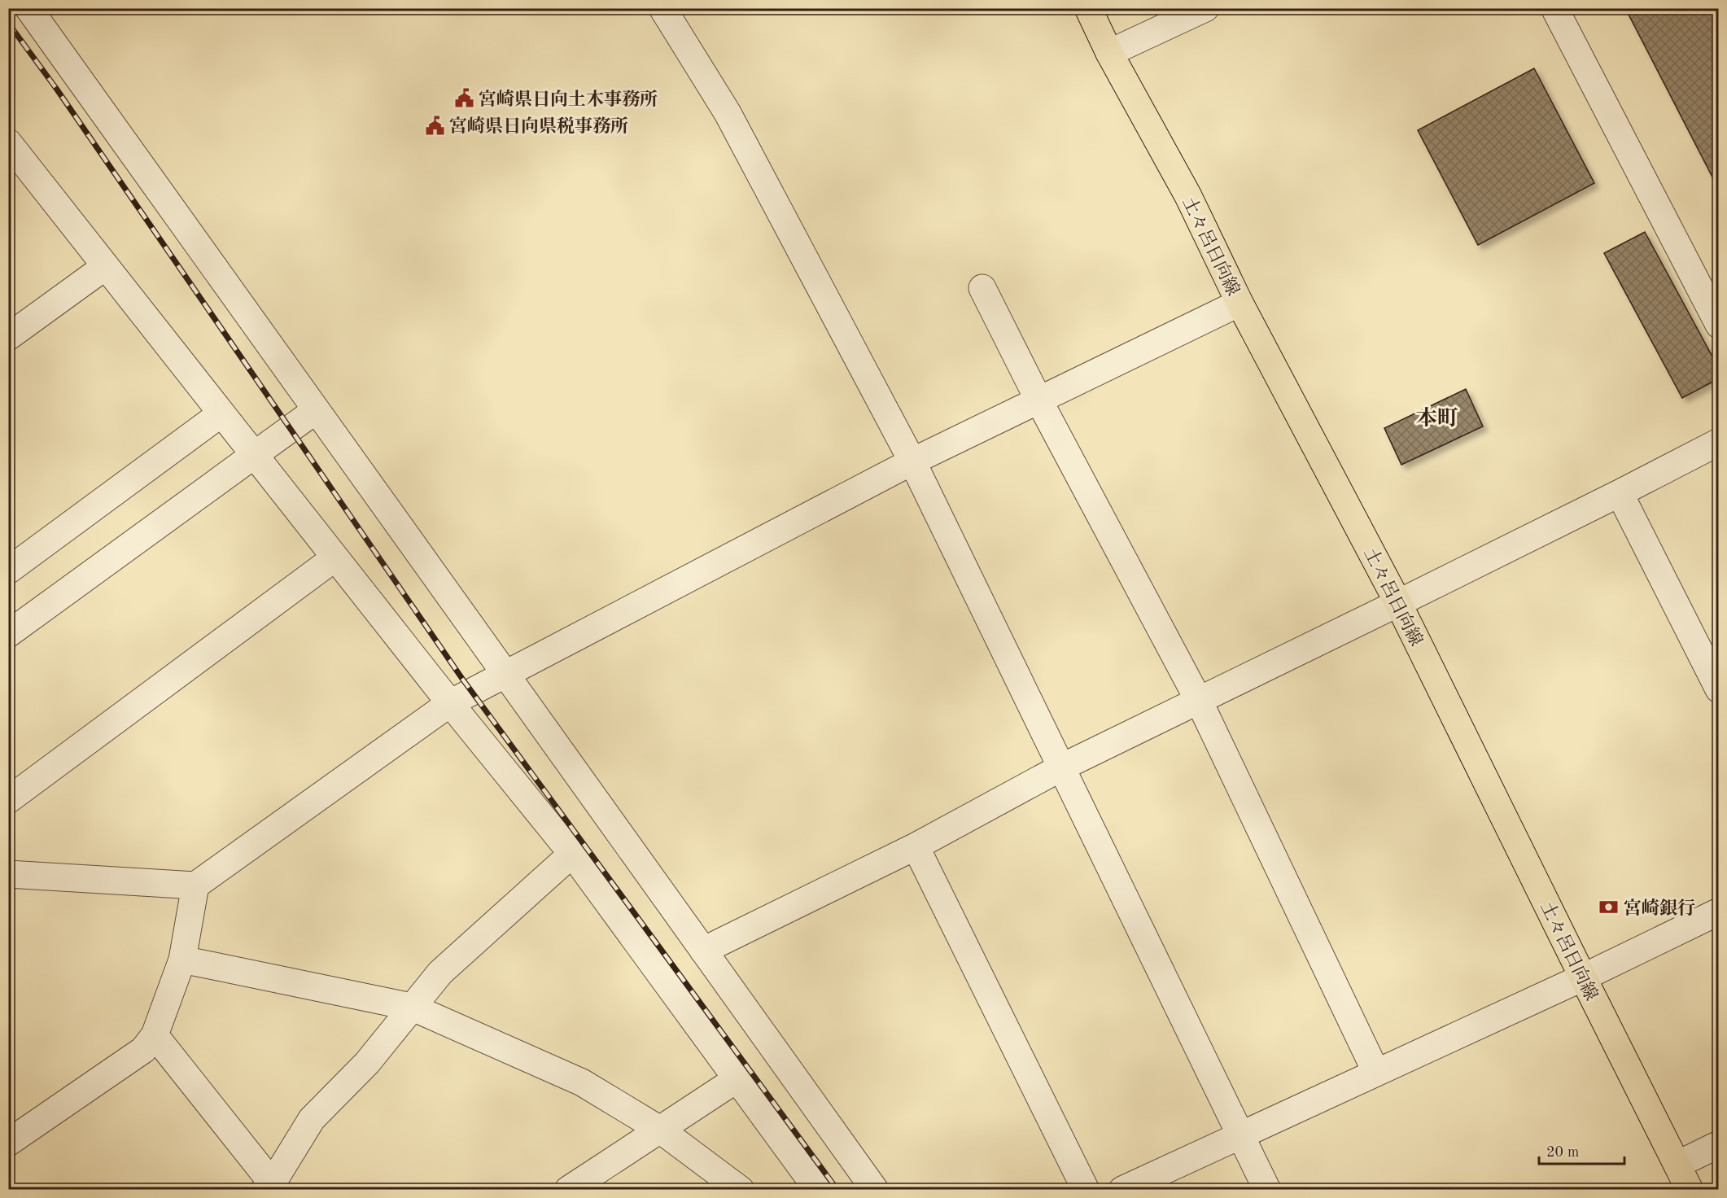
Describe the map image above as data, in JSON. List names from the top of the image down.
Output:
{
  "streets": {
    "main road": ["土々呂日向線"]
  },
  "districts": ["本町"],
  "places": {
    "public building": ["宮崎県日向土木事務所", "宮崎県日向県税事務所"],
    "bank": ["宮崎銀行"]
  },
  "scale_bar": "20 m"
}
